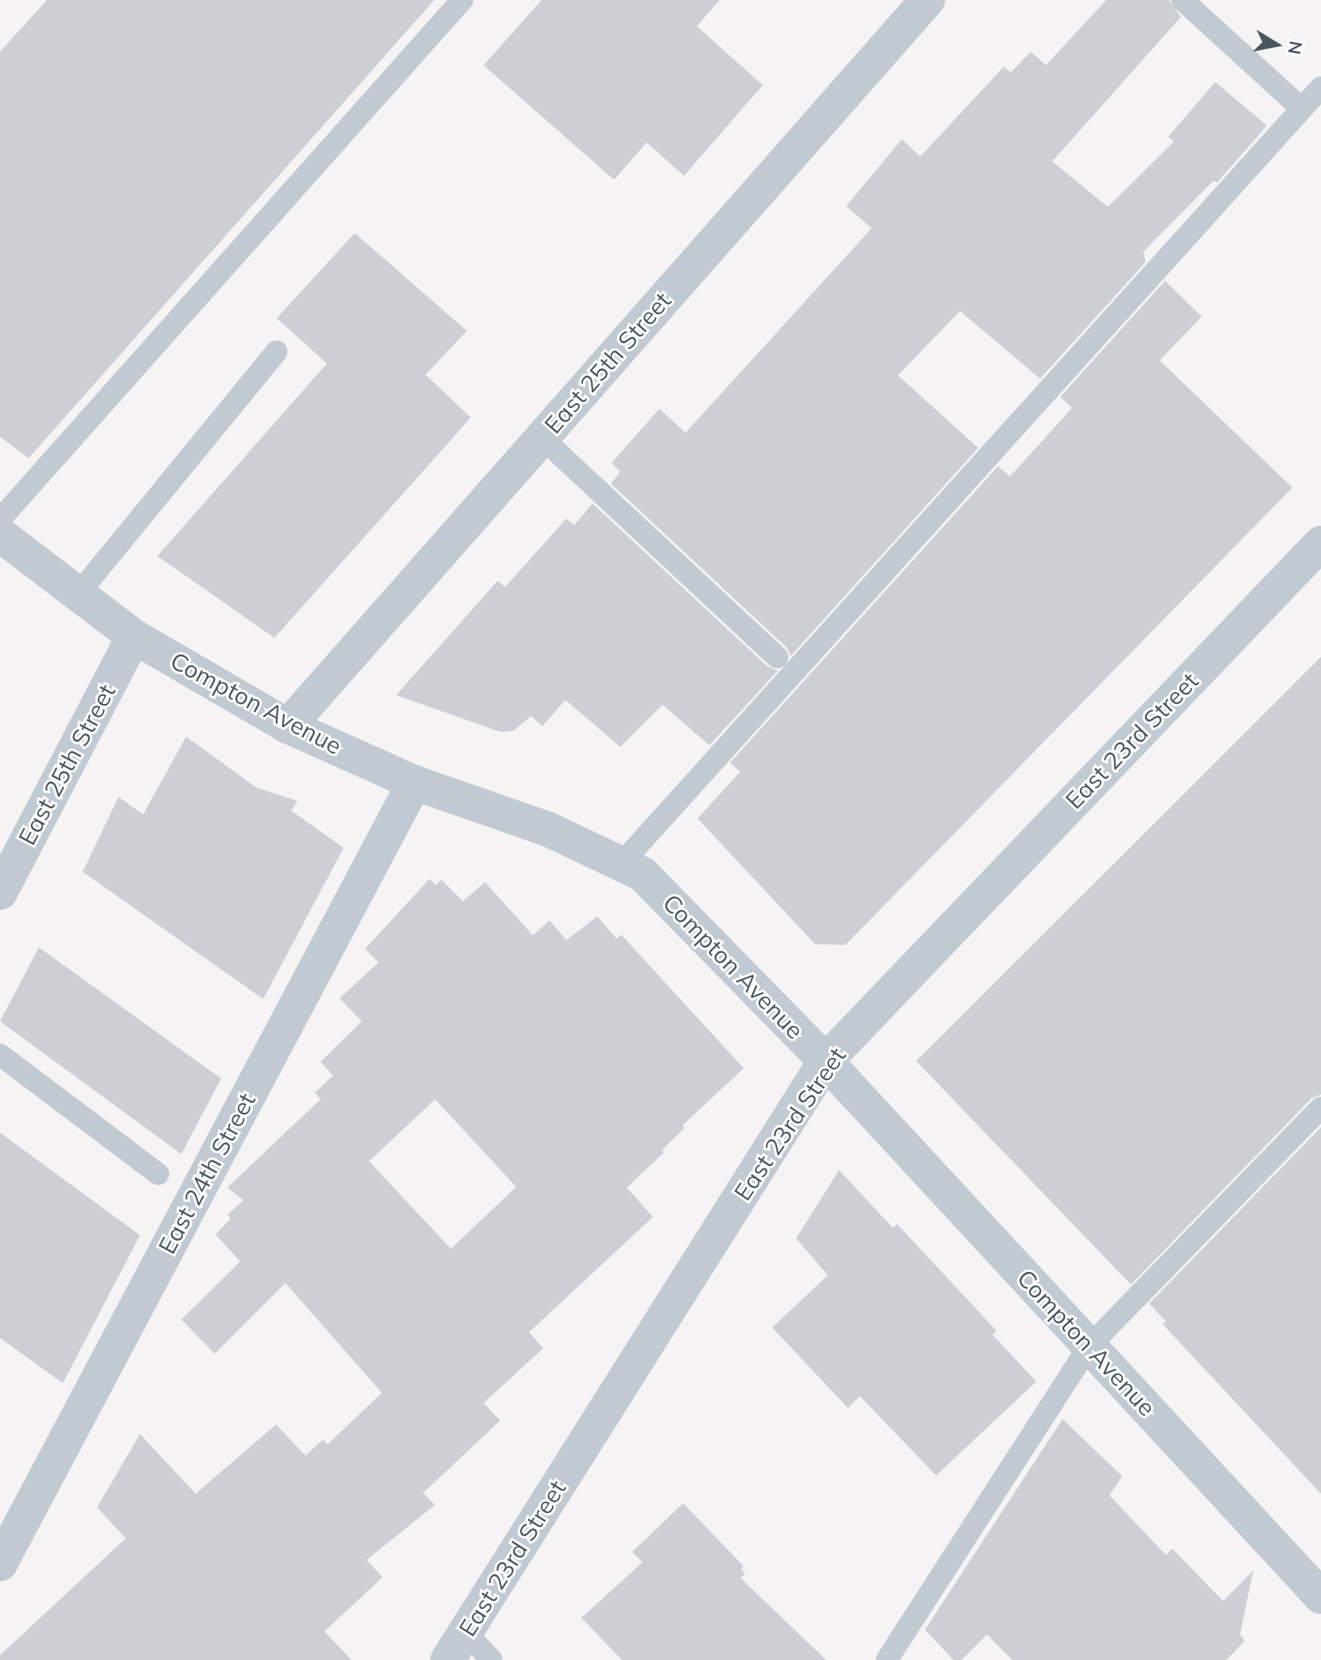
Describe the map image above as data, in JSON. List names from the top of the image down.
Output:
{
  "streets": {
    "street": [
      "East 25th Street",
      "Compton Avenue",
      "East 23rd Street",
      "East 24th Street"
    ]
  },
  "crossings": [
    ["East 25th Street", "Compton Avenue"],
    ["Compton Avenue", "East 23rd Street"],
    ["Compton Avenue", "East 24th Street"]
  ],
  "north": "right"
}
